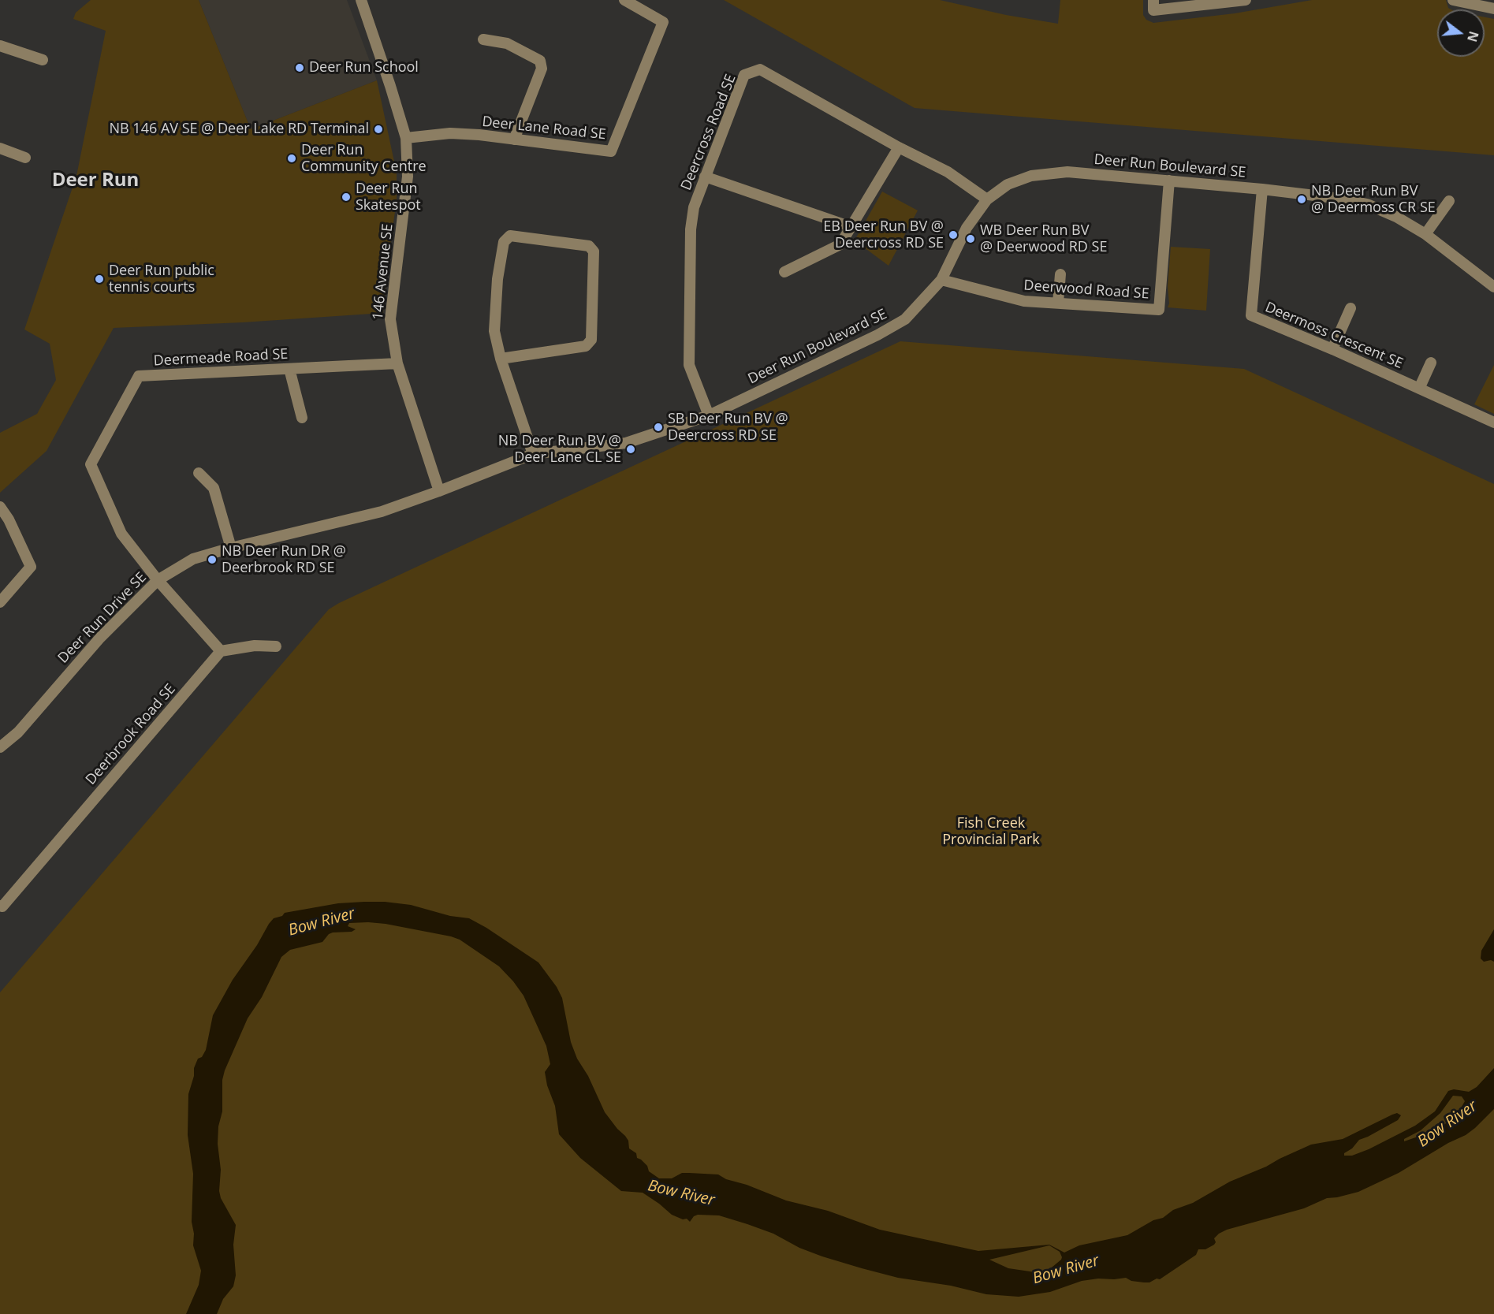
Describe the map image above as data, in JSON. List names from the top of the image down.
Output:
{
  "streets": {
    "street": [
      "Deer Lane Road SE",
      "Deercross Road SE",
      "Deer Run Boulevard SE",
      "146 Avenue SE",
      "Deerwood Road SE",
      "Deermoss Crescent SE",
      "Deermeade Road SE",
      "Deer Run Drive SE",
      "Deerbrook Road SE"
    ]
  },
  "crossings": [
    ["Deer Lane Road SE", "146 Avenue SE"],
    ["Deercross Road SE", "Deer Run Boulevard SE"],
    ["Deer Run Boulevard SE", "146 Avenue SE"],
    ["Deer Run Boulevard SE", "Deerwood Road SE"],
    ["Deer Run Boulevard SE", "Deermoss Crescent SE"],
    ["Deer Run Boulevard SE", "Deer Run Drive SE"],
    ["146 Avenue SE", "Deermeade Road SE"],
    ["146 Avenue SE", "Deer Run Drive SE"],
    ["Deermeade Road SE", "Deer Run Drive SE"]
  ],
  "districts": ["Deer Run"],
  "water": ["Bow River"],
  "parks": ["Fish Creek Provincial Park"],
  "places": [
    "Deer Run School",
    "NB 146 AV SE @ Deer Lake RD Terminal",
    "Deer Run Community Centre",
    "Deer Run Skatespot",
    "NB Deer Run BV @ Deermoss CR SE",
    "EB Deer Run BV @ Deercross RD SE",
    "WB Deer Run BV @ Deerwood RD SE",
    "Deer Run public tennis courts",
    "SB Deer Run BV @ Deercross RD SE",
    "NB Deer Run BV @ Deer Lane CL SE",
    "NB Deer Run DR @ Deerbrook RD SE"
  ],
  "north": "right"
}
